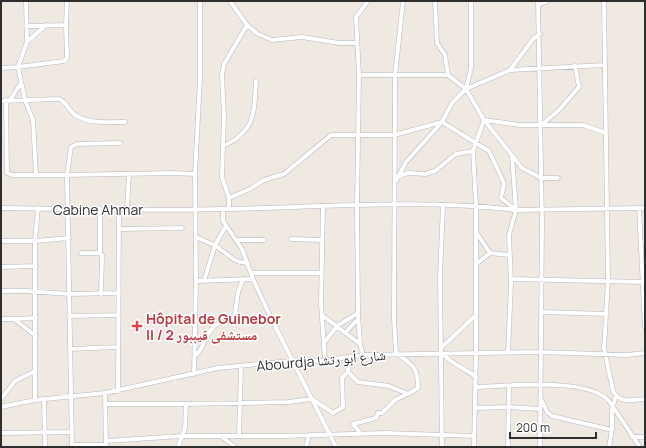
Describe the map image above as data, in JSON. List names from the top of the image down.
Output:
{
  "streets": {
    "street": ["Cabine Ahmar", "Abourdja شارع أبو رتشا"]
  },
  "places": {
    "health": ["Hôpital de Guinebor II / مستشفى قيببور 2"]
  },
  "scale_bar": "200 m"
}
